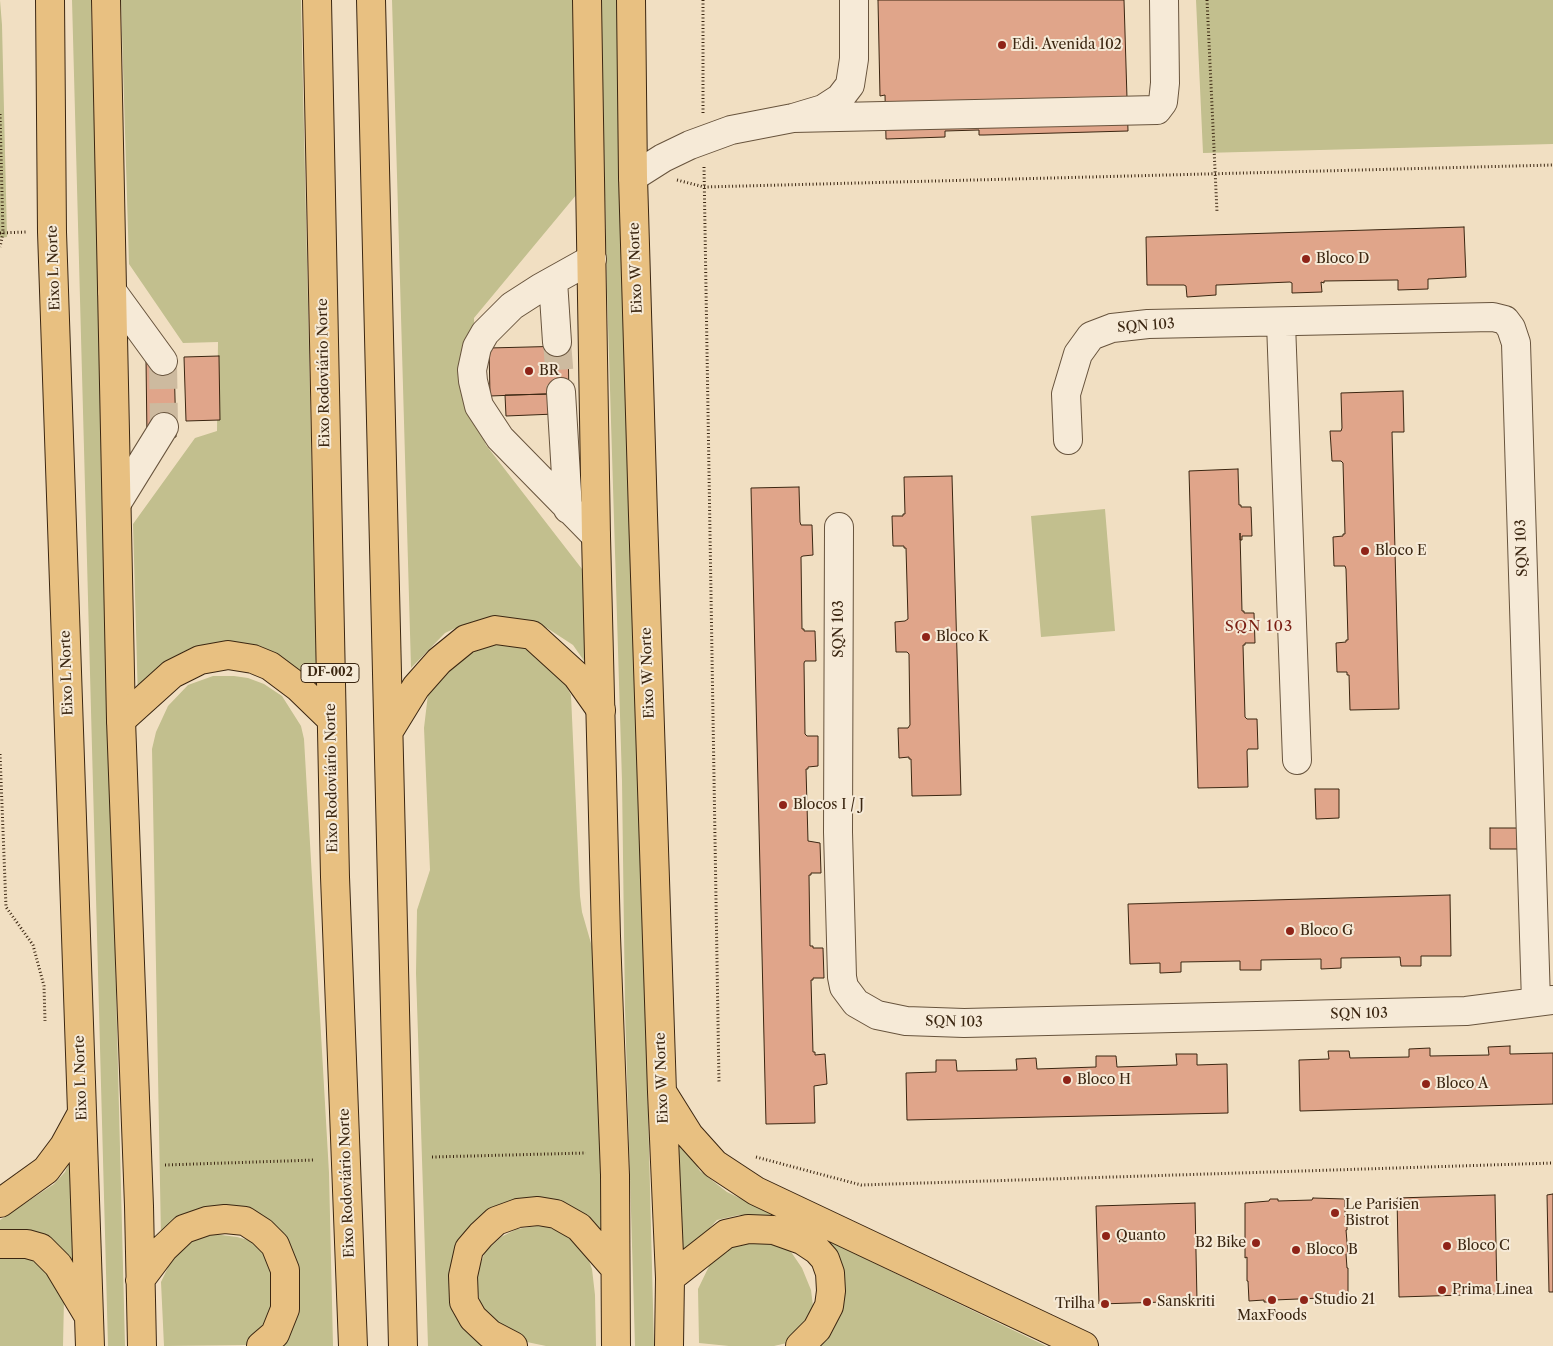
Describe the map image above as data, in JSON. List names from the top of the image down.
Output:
{
  "streets": {
    "main road": [
      "Eixo L Norte",
      "Eixo W Norte",
      "Eixo Rodoviário Norte",
      "DF-002"
    ],
    "street": ["SQN 103"]
  },
  "districts": ["SQN 103"],
  "places": [
    "Edi. Avenida 102",
    "Bloco D",
    "BR",
    "Bloco E",
    "Bloco K",
    "Blocos I / J",
    "Bloco G",
    "Bloco H",
    "Bloco A",
    "Le Parisien Bistrot",
    "Quanto",
    "B2 Bike",
    "Bloco C",
    "Bloco B",
    "Prima Linea",
    "MaxFoods",
    "Studio 21",
    "Sanskriti",
    "Trilha"
  ]
}
